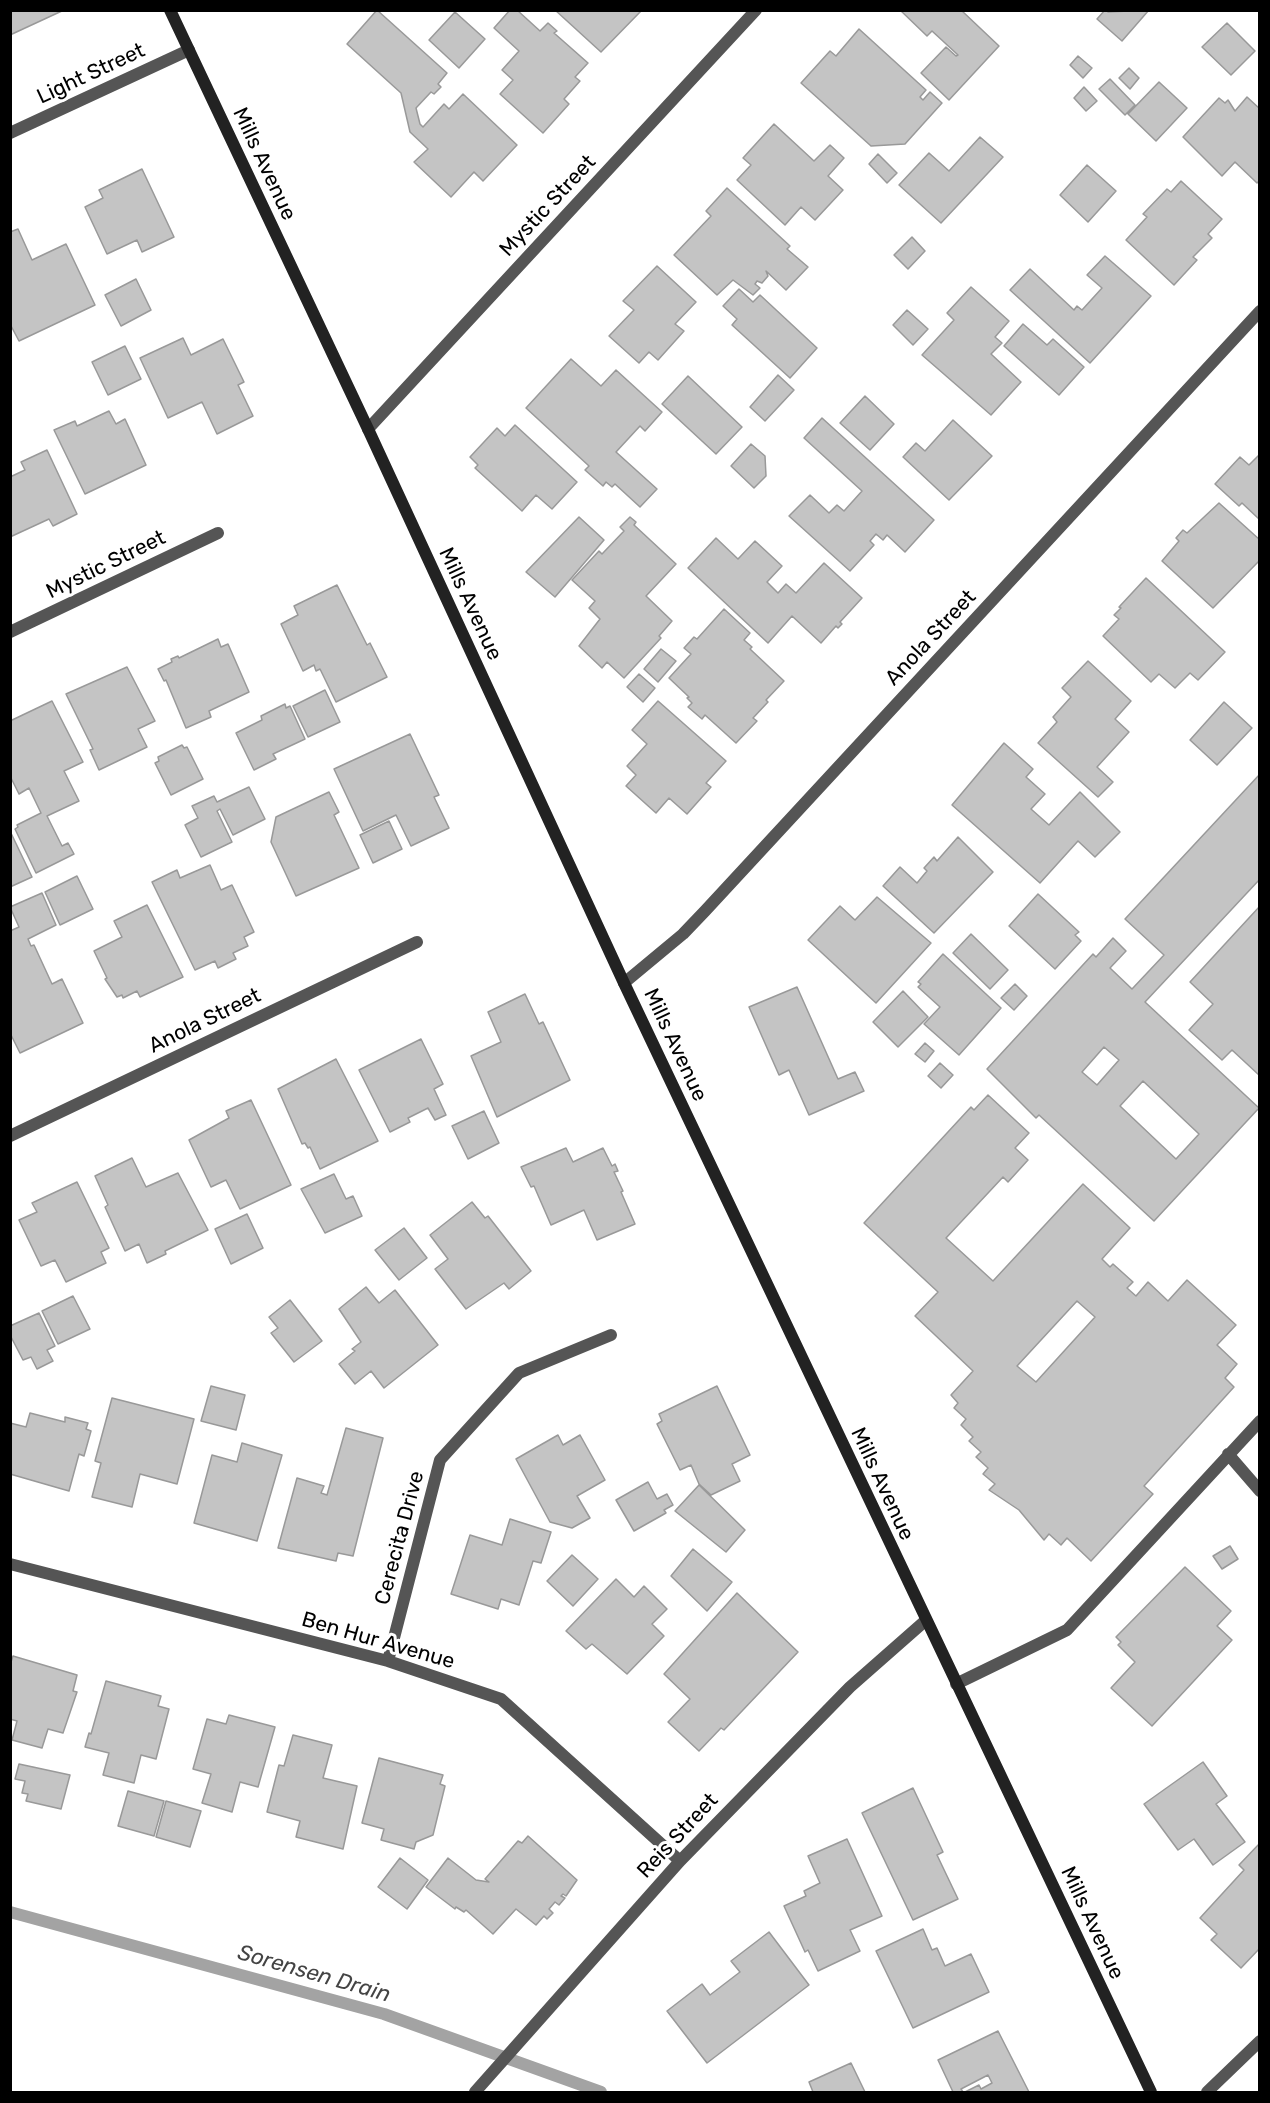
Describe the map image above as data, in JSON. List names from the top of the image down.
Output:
{
  "streets": {
    "main road": ["Mills Avenue"],
    "street": [
      "Light Street",
      "Mystic Street",
      "Anola Street",
      "Cerecita Drive",
      "Ben Hur Avenue",
      "Reis Street"
    ]
  },
  "crossings": [
    ["Light Street", "Mills Avenue"],
    ["Mills Avenue", "Mystic Street"],
    ["Mills Avenue", "Anola Street"],
    ["Mills Avenue", "Reis Street"],
    ["Cerecita Drive", "Ben Hur Avenue"],
    ["Ben Hur Avenue", "Reis Street"]
  ],
  "water": ["Sorensen Drain"]
}
